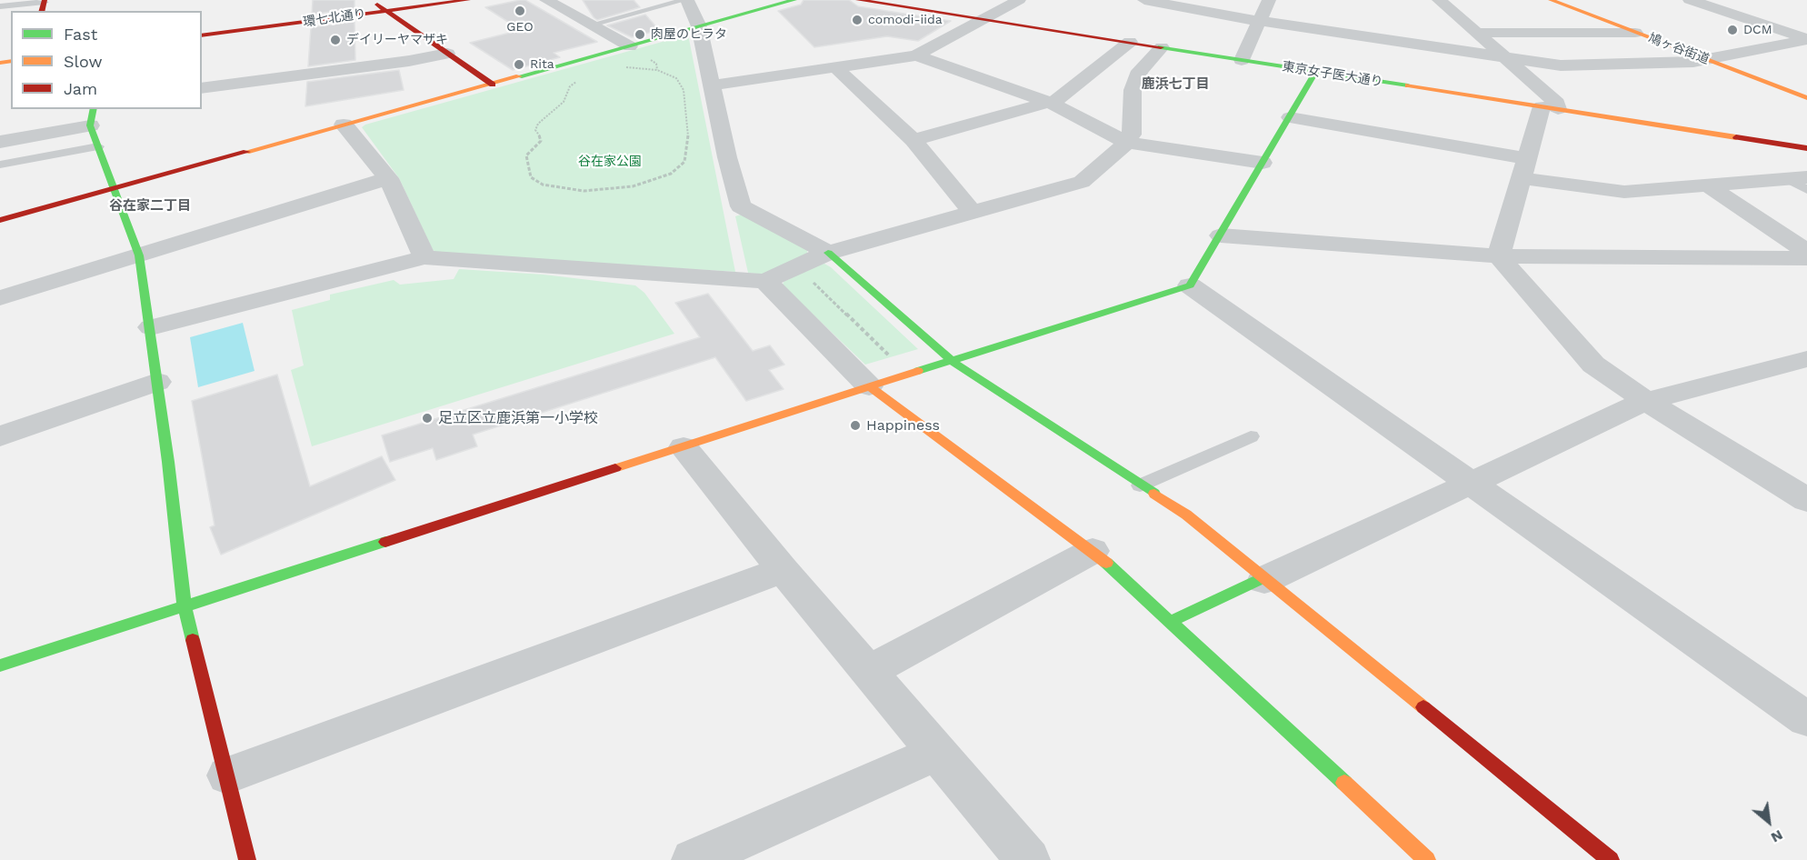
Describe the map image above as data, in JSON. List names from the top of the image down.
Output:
{
  "streets": {
    "street": ["環七北通り", "鳩ヶ谷街道", "東京女子医大通り"]
  },
  "districts": ["鹿浜七丁目", "谷在家二丁目"],
  "parks": ["谷在家公園"],
  "places": [
    "GEO",
    "comodi-iida",
    "DCM",
    "肉屋のヒラタ",
    "デイリーヤマザキ",
    "Rita",
    "足立区立鹿浜第一小学校",
    "Happiness"
  ],
  "legend": ["Fast", "Slow", "Jam"],
  "north": "bottom right"
}
